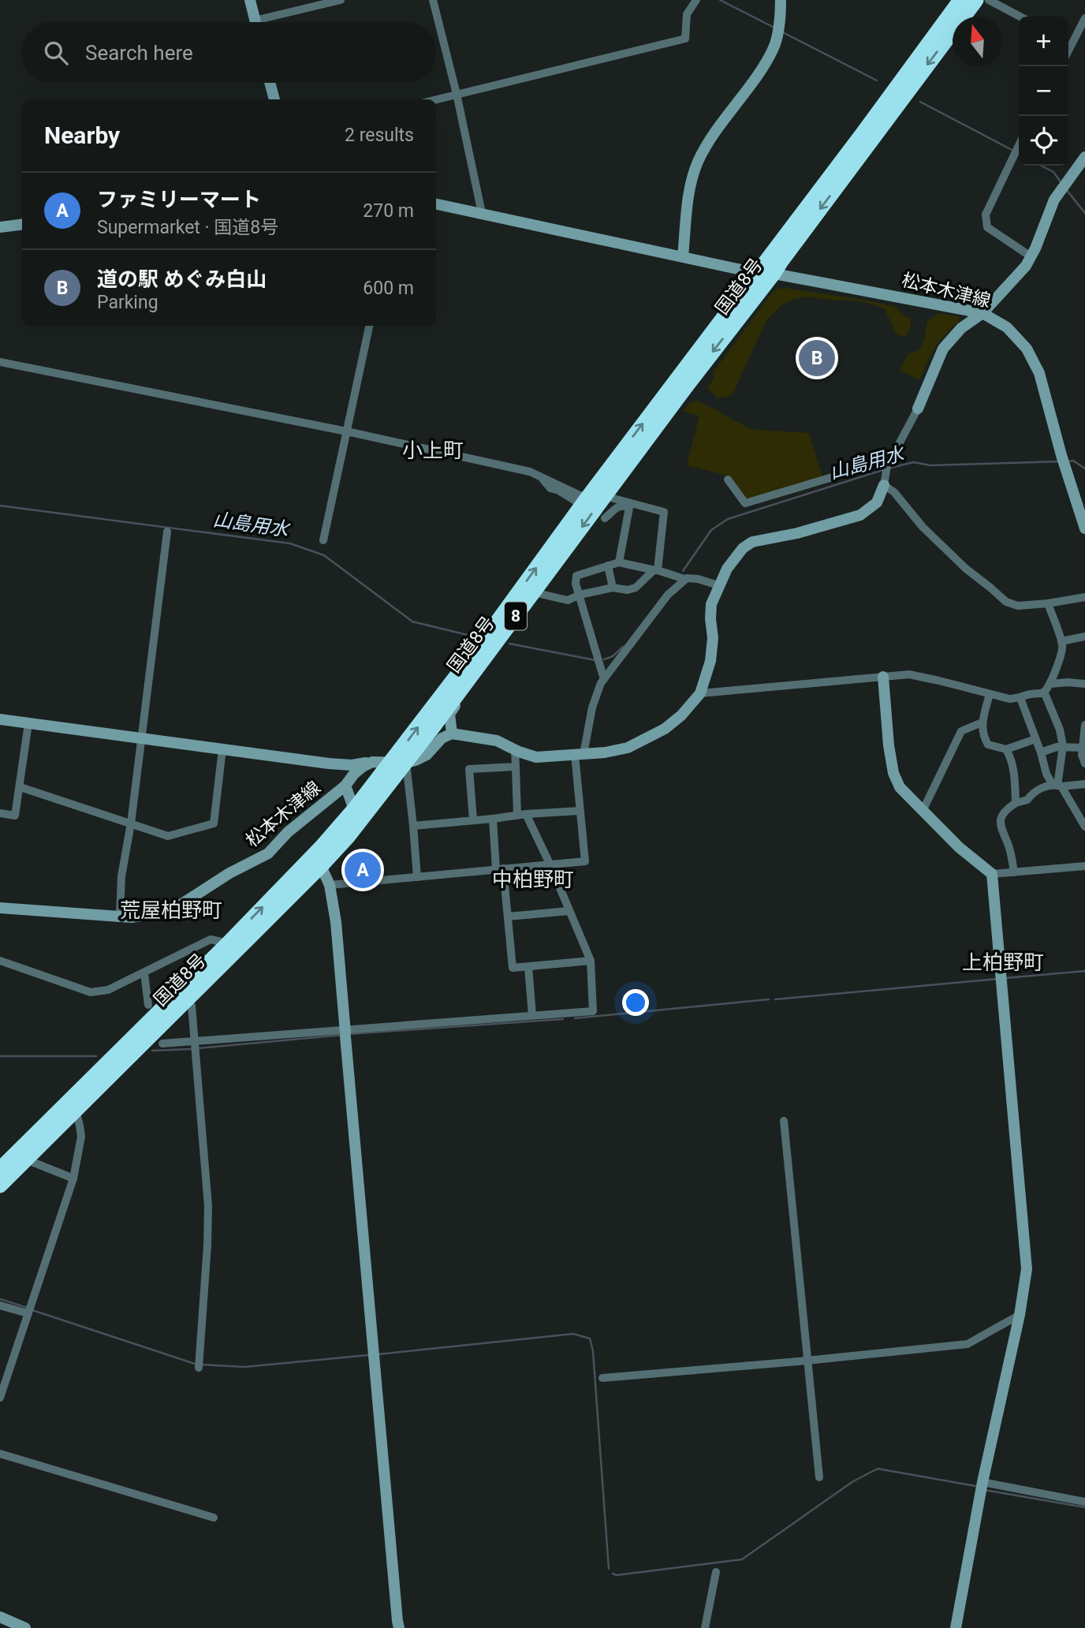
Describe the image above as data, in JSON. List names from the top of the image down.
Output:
{
  "streets": {
    "highway": ["国道8号", "8"],
    "street": ["松本木津線"]
  },
  "crossings": [
    ["国道8号", "松本木津線"]
  ],
  "districts": [
    "小上町",
    "中柏野町",
    "荒屋柏野町",
    "上柏野町"
  ],
  "water": ["山島用水"],
  "north": "top",
  "page": {
    "map_buttons": ["+", "−"],
    "search": "Search here",
    "heading": ["Nearby", "2 results"],
    "list": [
      {
        "mark": "A",
        "name": "ファミリーマート",
        "note": "Supermarket · 国道8号",
        "value": "270 m"
      },
      {
        "mark": "B",
        "name": "道の駅 めぐみ白山",
        "note": "Parking",
        "value": "600 m"
      }
    ],
    "pins": ["B", "A"]
  }
}
